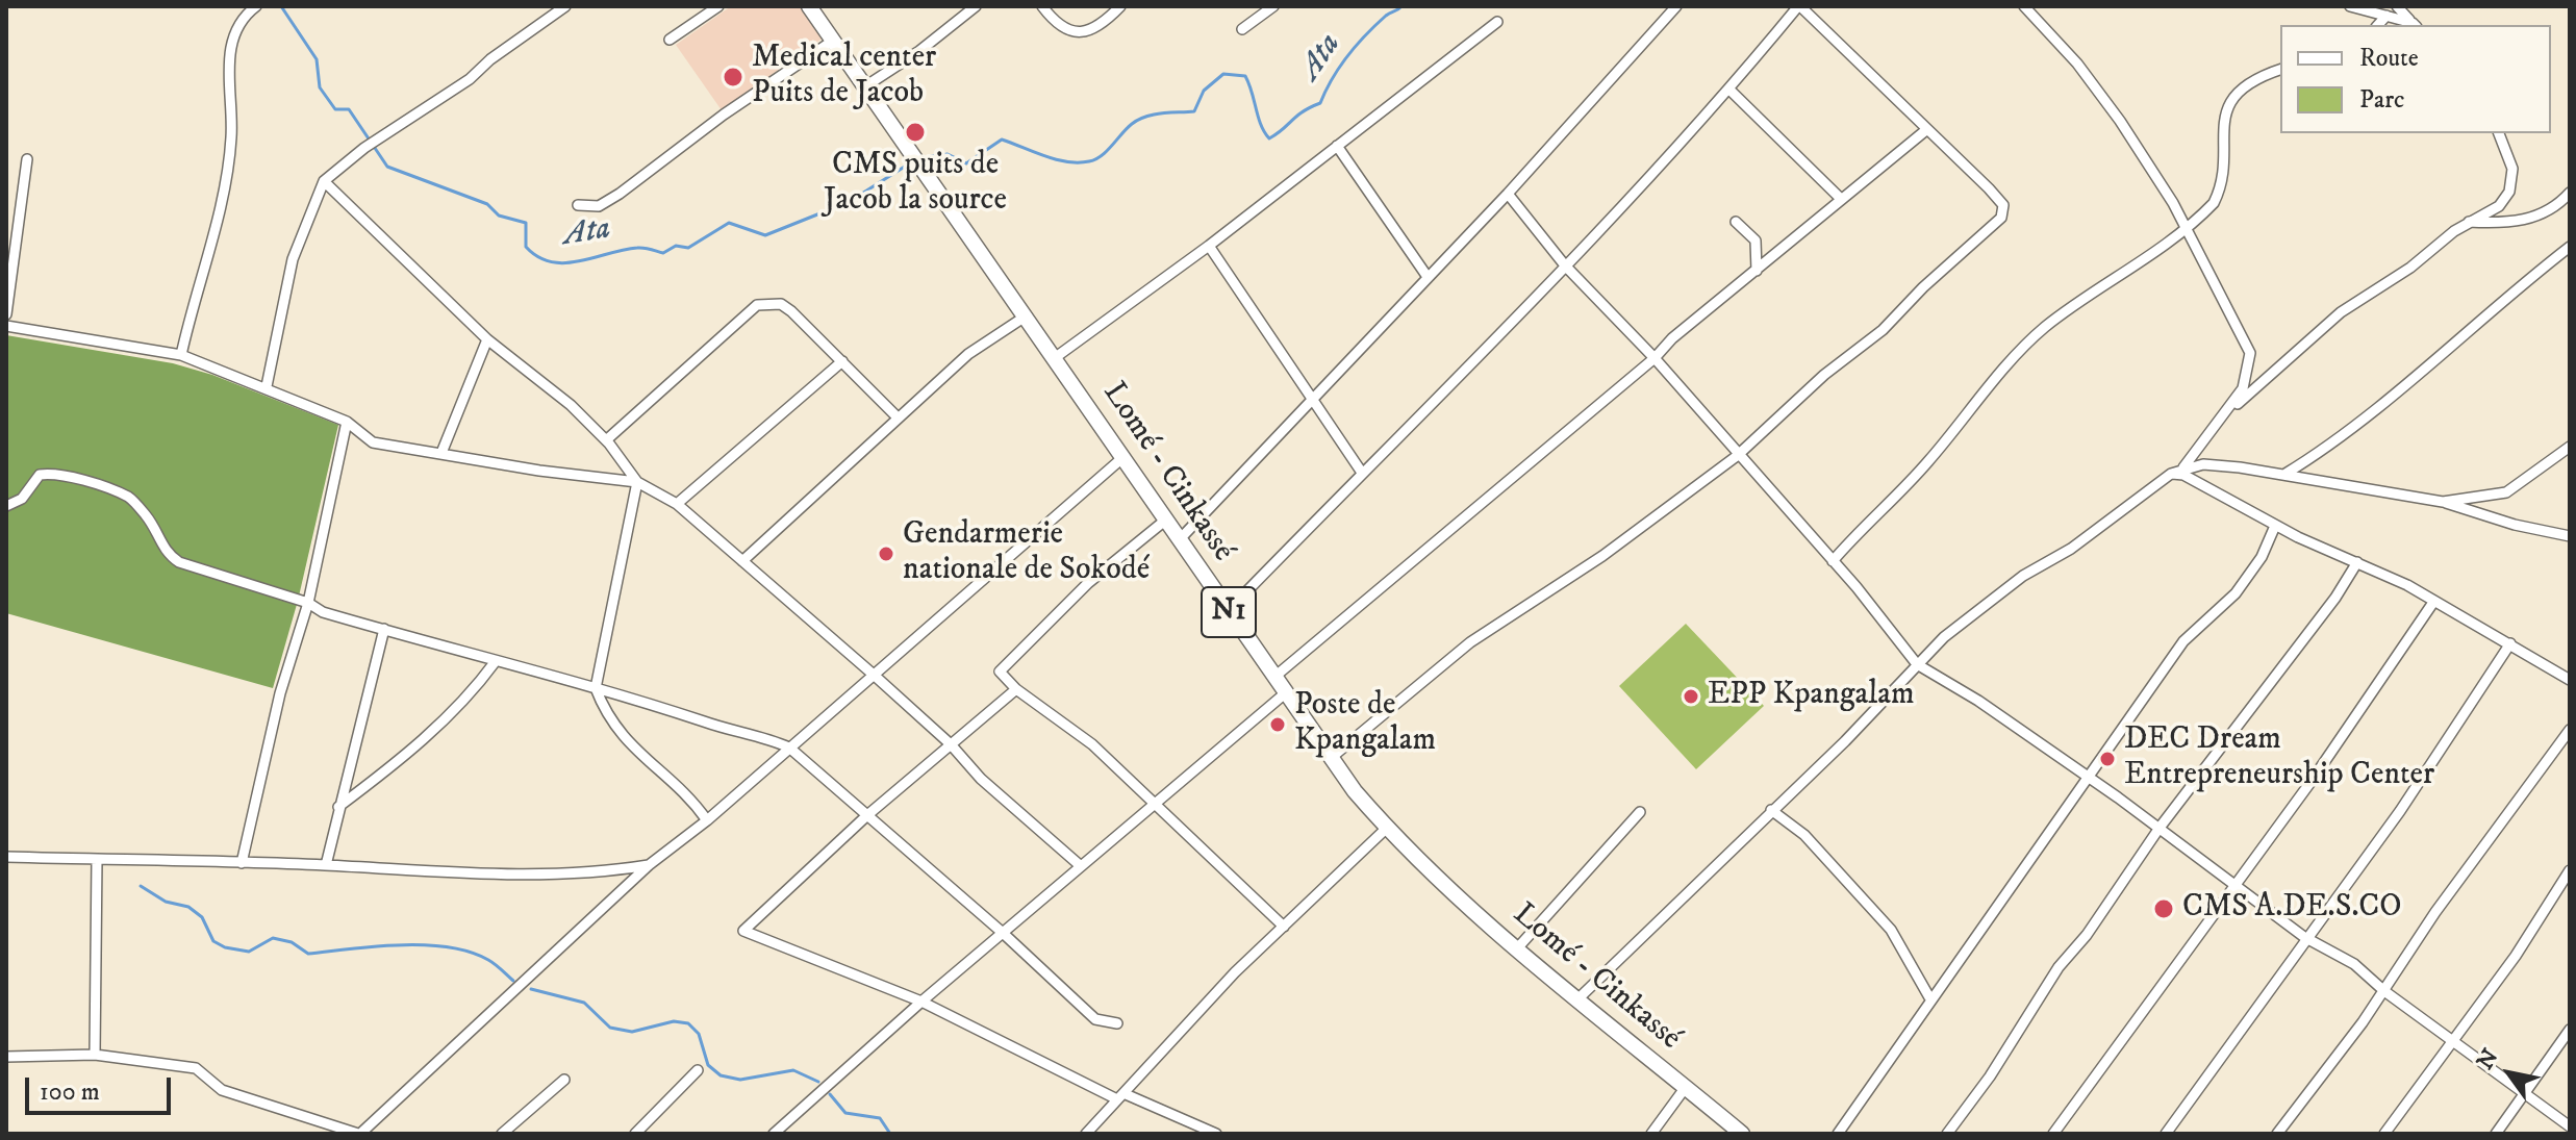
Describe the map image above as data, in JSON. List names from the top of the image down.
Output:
{
  "streets": {
    "highway": ["Lomé - Cinkassé", "N1"]
  },
  "water": ["Ata"],
  "places": [
    "Medical center Puits de Jacob",
    "CMS puits de Jacob la source",
    "Gendarmerie nationale de Sokodé",
    "EPP Kpangalam",
    "Poste de Kpangalam",
    "DEC Dream Entrepreneurship Center",
    "CMS A.DE.S.CO"
  ],
  "legend": ["Route", "Parc"],
  "scale_bar": "100 m",
  "north": "top left"
}
